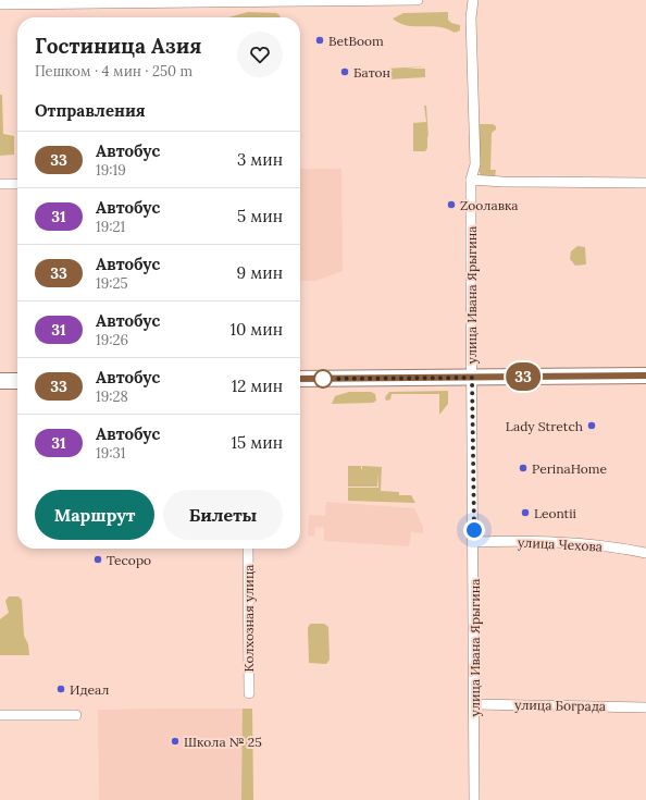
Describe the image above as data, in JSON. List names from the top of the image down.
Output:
{
  "streets": {
    "street": [
      "улица Ивана Ярыгина",
      "улица Чехова",
      "Колхозная улица",
      "улица Бограда"
    ]
  },
  "crossings": [
    ["улица Ивана Ярыгина", "улица Чехова"],
    ["улица Ивана Ярыгина", "улица Бограда"]
  ],
  "places": [
    "BetBoom",
    "Батон",
    "Zooлавка",
    "Lady Stretch",
    "PerinaHome",
    "Leontii",
    "Тесоро",
    "Идеал",
    "Школа № 25"
  ],
  "lines": ["bus line 33"],
  "page": {
    "on_map": "33",
    "heading": [
      ["Гостиница Азия", "Пешком · 4 мин · 250 m"],
      "Отправления"
    ],
    "list": [
      {
        "mark": "33",
        "name": "Автобус",
        "note": "19:19",
        "value": "3 мин"
      },
      {
        "mark": "31",
        "name": "Автобус",
        "note": "19:21",
        "value": "5 мин"
      },
      {
        "mark": "33",
        "name": "Автобус",
        "note": "19:25",
        "value": "9 мин"
      },
      {
        "mark": "31",
        "name": "Автобус",
        "note": "19:26",
        "value": "10 мин"
      },
      {
        "mark": "33",
        "name": "Автобус",
        "note": "19:28",
        "value": "12 мин"
      },
      {
        "mark": "31",
        "name": "Автобус",
        "note": "19:31",
        "value": "15 мин"
      }
    ],
    "buttons": ["Маршрут", "Билеты"]
  }
}
